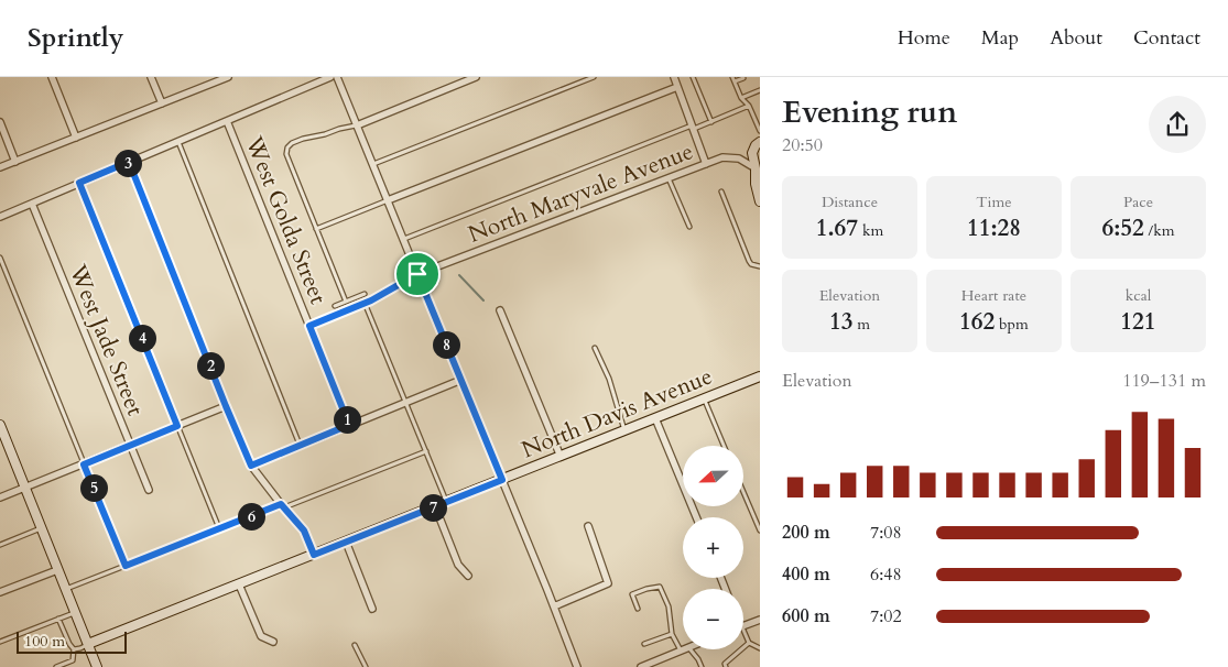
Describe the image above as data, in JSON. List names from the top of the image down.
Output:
{
  "streets": {
    "street": [
      "North Maryvale Avenue",
      "West Golda Street",
      "West Jade Street",
      "North Davis Avenue"
    ]
  },
  "scale_bar": "100 m",
  "north": "left",
  "page": {
    "header": "Sprintly",
    "nav": [
      "Home",
      "Map",
      "About",
      "Contact"
    ],
    "heading": ["Evening run", "20:50"],
    "pins": [
      "3",
      "4",
      "8",
      "2",
      "1",
      "5",
      "7",
      "6"
    ],
    "stats": [
      ["Distance", "1.67 km"],
      ["Time", "11:28"],
      ["Pace", "6:52 /km"],
      ["Elevation", "13 m"],
      ["Heart rate", "162 bpm"],
      ["kcal", "121"]
    ],
    "chart": ["Elevation", "119–131 m"],
    "map_buttons": ["+", "−"],
    "list": [
      {
        "name": "200 m",
        "note": "7:08"
      },
      {
        "name": "400 m",
        "note": "6:48"
      },
      {
        "name": "600 m",
        "note": "7:02"
      }
    ],
    "scale": "100 m"
  }
}
